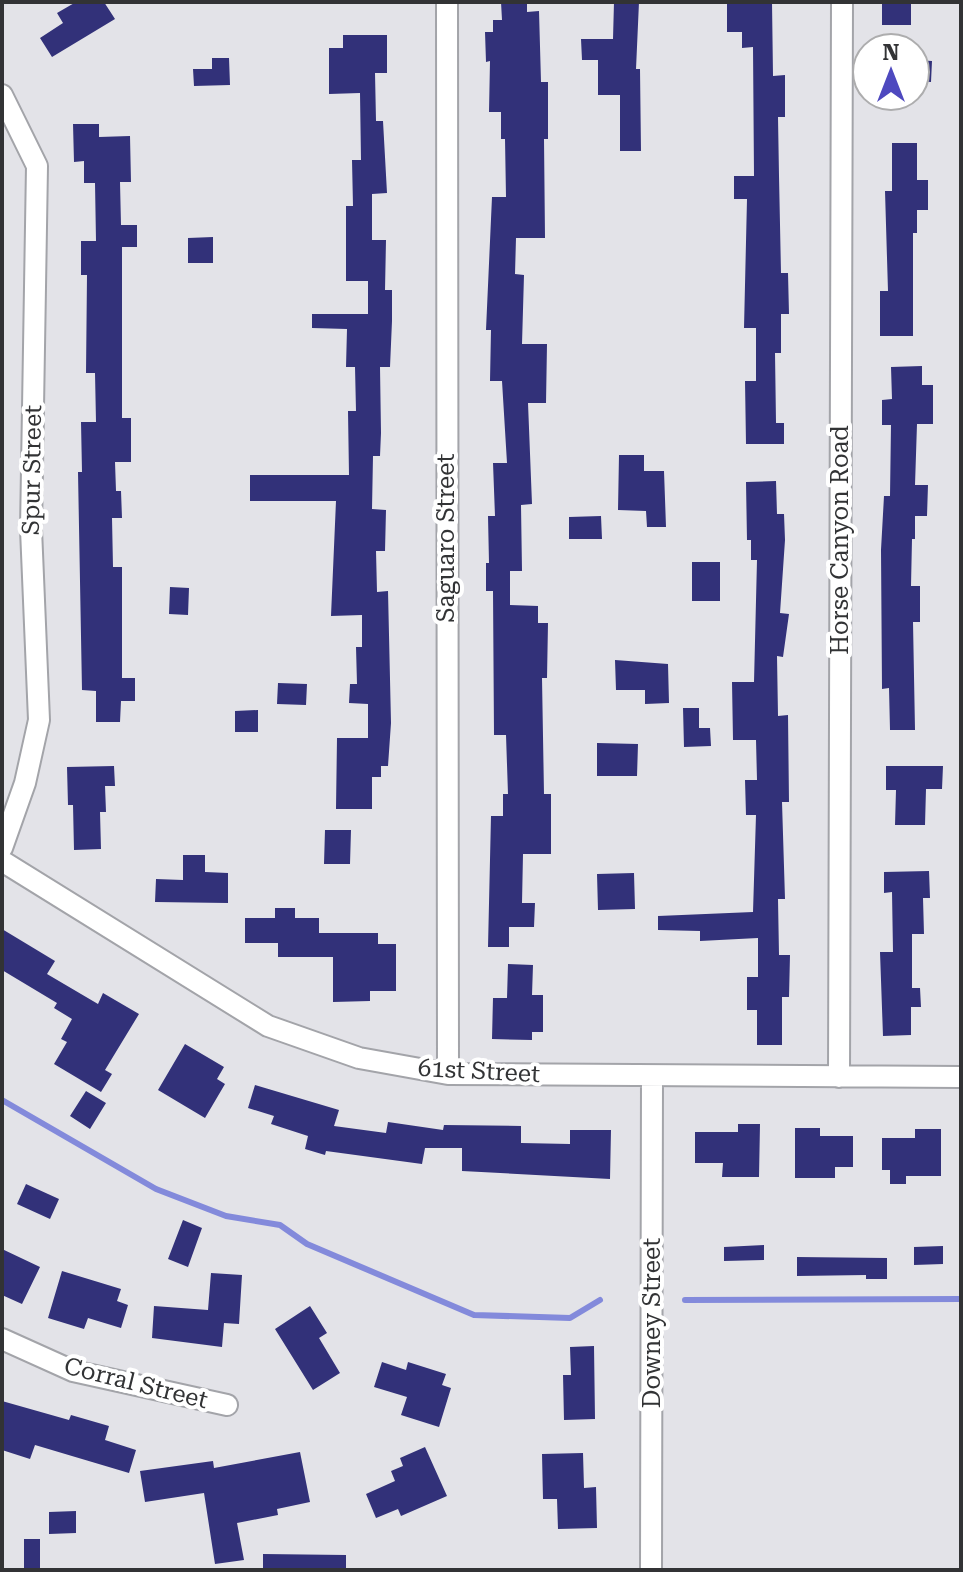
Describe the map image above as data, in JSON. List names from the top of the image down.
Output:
{
  "streets": {
    "street": [
      "Spur Street",
      "Saguaro Street",
      "Horse Canyon Road",
      "61st Street",
      "Downey Street",
      "Corral Street"
    ]
  },
  "crossings": [
    ["Saguaro Street", "61st Street"],
    ["Horse Canyon Road", "61st Street"],
    ["61st Street", "Downey Street"]
  ],
  "north": "top"
}
